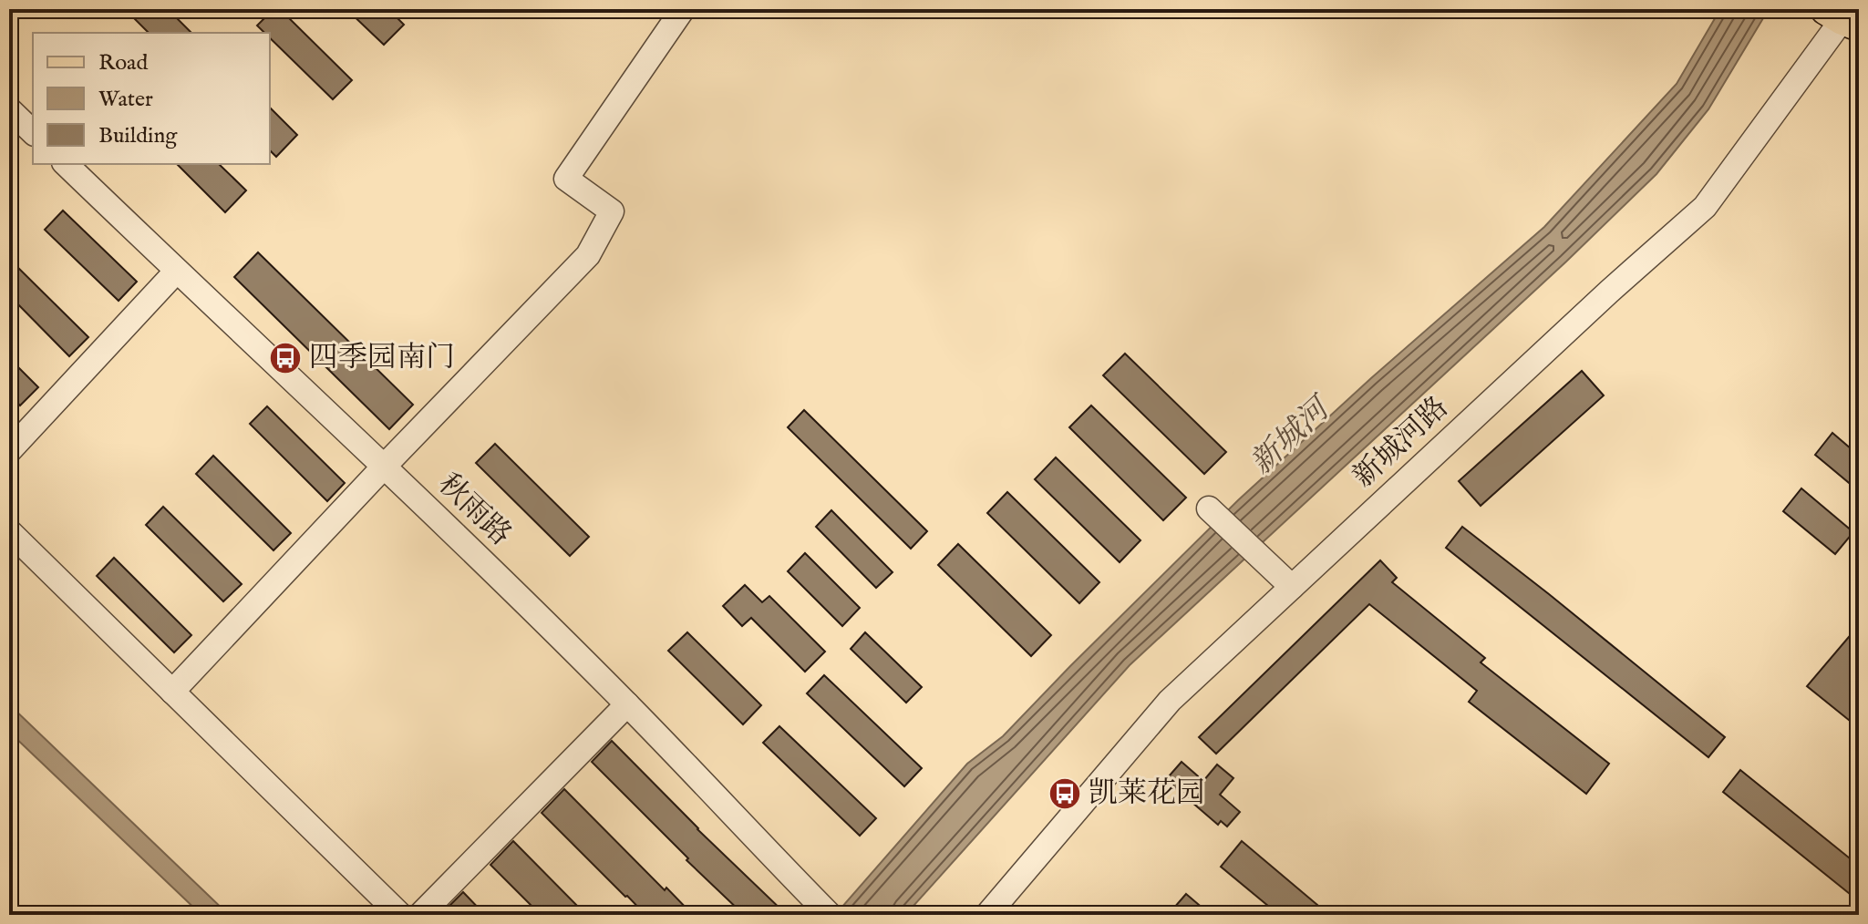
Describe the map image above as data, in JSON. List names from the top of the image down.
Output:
{
  "streets": {
    "street": ["新城河路", "秋雨路"]
  },
  "water": ["新城河"],
  "places": {
    "bus stop": ["四季园南门", "凯莱花园"]
  },
  "legend": ["Road", "Water", "Building"]
}
